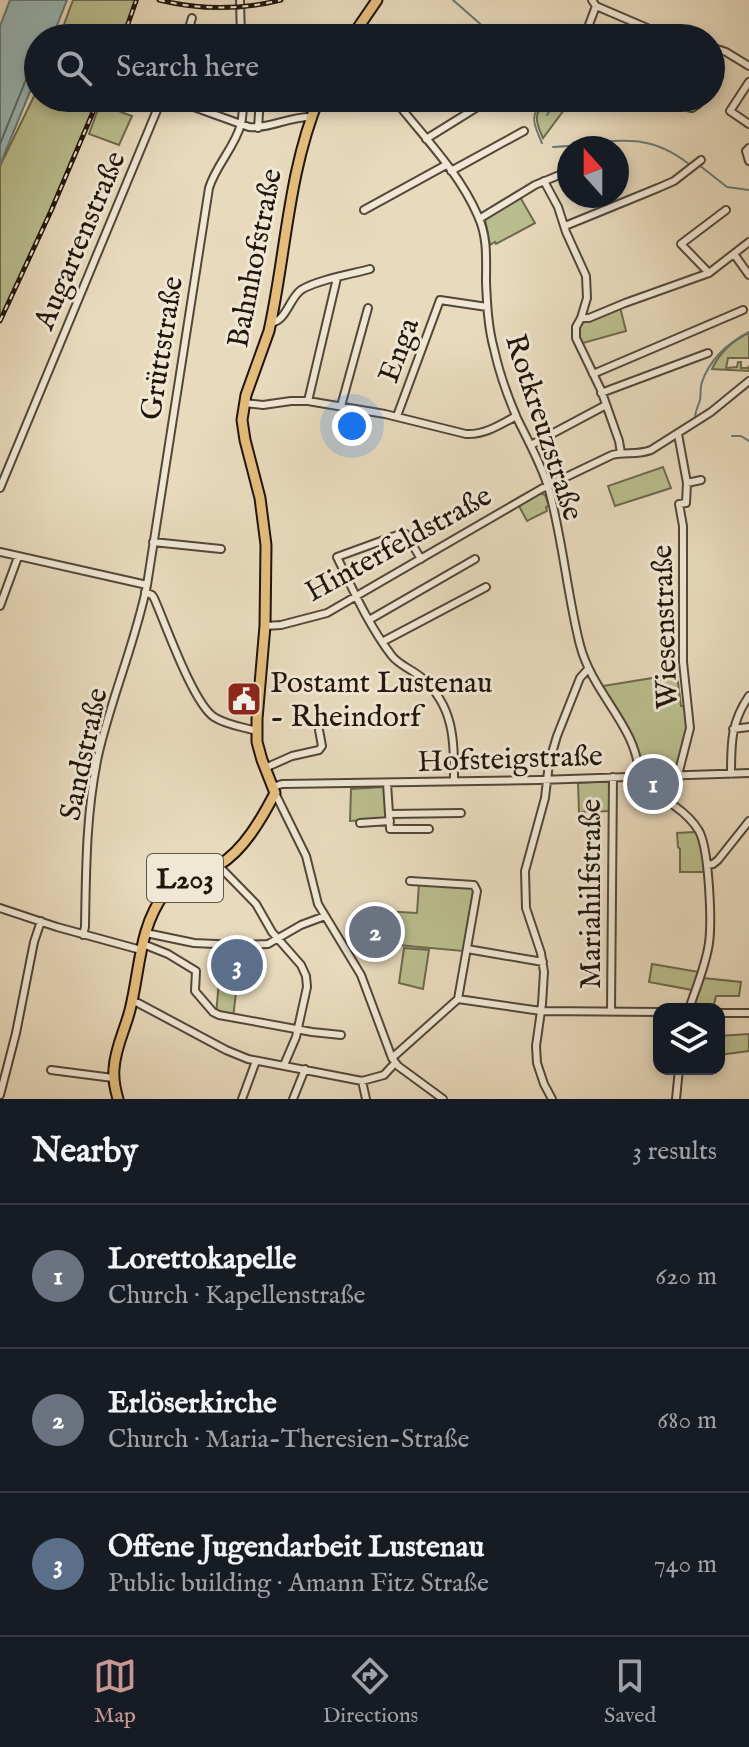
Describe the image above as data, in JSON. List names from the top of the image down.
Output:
{
  "streets": {
    "main road": ["Bahnhofstraße", "L203"],
    "street": [
      "Augartenstraße",
      "Grüttstraße",
      "Enga",
      "Rotkreuzstraße",
      "Hinterfeldstraße",
      "Wiesenstraße",
      "Sandstraße",
      "Hofsteigstraße",
      "Mariahilfstraße"
    ]
  },
  "crossings": [
    ["Bahnhofstraße", "Grüttstraße"],
    ["Bahnhofstraße", "Hinterfeldstraße"],
    ["Bahnhofstraße", "Hofsteigstraße"],
    ["Bahnhofstraße", "L203"],
    ["Grüttstraße", "Sandstraße"],
    ["Enga", "Rotkreuzstraße"],
    ["Rotkreuzstraße", "Hinterfeldstraße"],
    ["Rotkreuzstraße", "Hofsteigstraße"],
    ["Hinterfeldstraße", "Wiesenstraße"],
    ["Wiesenstraße", "Hofsteigstraße"],
    ["Hofsteigstraße", "L203"],
    ["Hofsteigstraße", "Mariahilfstraße"]
  ],
  "places": {
    "public building": ["Postamt Lustenau - Rheindorf"]
  },
  "north": "top",
  "page": {
    "search": "Search here",
    "pins": ["1", "2", "3"],
    "heading": ["Nearby", "3 results"],
    "list": [
      {
        "mark": "1",
        "name": "Lorettokapelle",
        "note": "Church · Kapellenstraße",
        "value": "620 m"
      },
      {
        "mark": "2",
        "name": "Erlöserkirche",
        "note": "Church · Maria-Theresien-Straße",
        "value": "680 m"
      },
      {
        "mark": "3",
        "name": "Offene Jugendarbeit Lustenau",
        "note": "Public building · Amann Fitz Straße",
        "value": "740 m"
      }
    ],
    "nav": ["Map", "Directions", "Saved"]
  }
}
